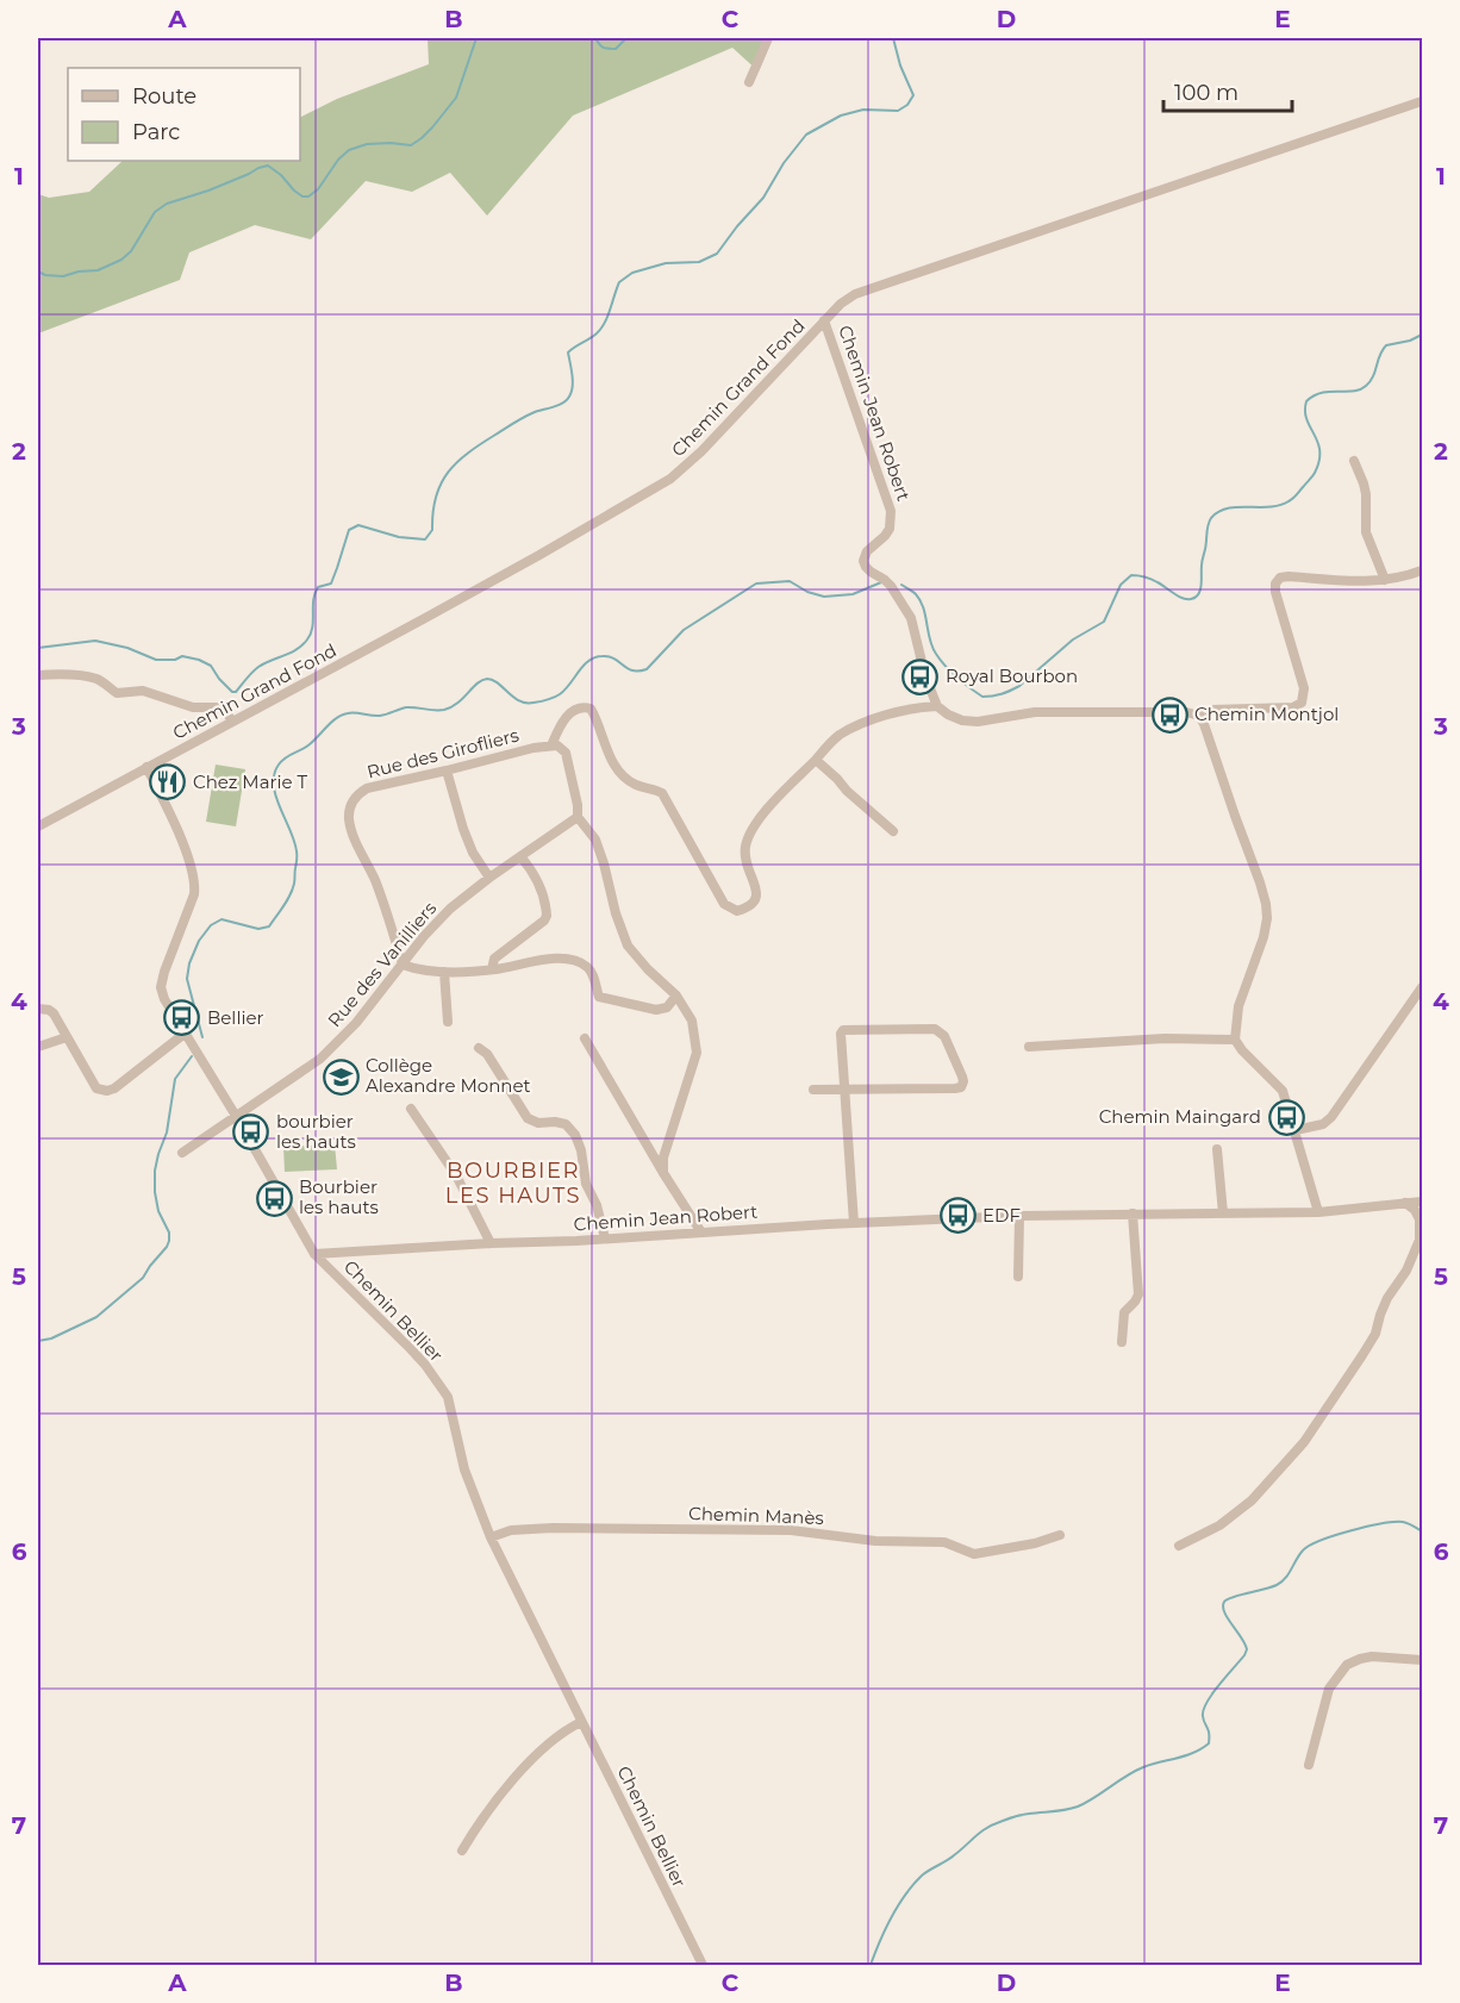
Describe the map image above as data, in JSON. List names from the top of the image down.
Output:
{
  "streets": {
    "street": [
      "Chemin Grand Fond",
      "Chemin Jean Robert",
      "Rue des Girofliers",
      "Rue des Vanilliers",
      "Chemin Bellier",
      "Chemin Manès"
    ]
  },
  "crossings": [
    ["Chemin Grand Fond", "Chemin Jean Robert"],
    ["Chemin Grand Fond", "Chemin Bellier"],
    ["Chemin Jean Robert", "Chemin Bellier"],
    ["Rue des Girofliers", "Rue des Vanilliers"],
    ["Rue des Vanilliers", "Chemin Bellier"],
    ["Chemin Bellier", "Chemin Manès"]
  ],
  "districts": ["BOURBIER LES HAUTS"],
  "places": {
    "bus stop": [
      "Royal Bourbon",
      "Chemin Montjol",
      "Bellier",
      "Chemin Maingard",
      "bourbier les hauts",
      "Bourbier les hauts",
      "EDF"
    ],
    "restaurant": ["Chez Marie T"],
    "school or university": ["Collège Alexandre Monnet"]
  },
  "legend": ["Route", "Parc"],
  "scale_bar": "100 m",
  "grid": {
    "columns": [
      "A",
      "B",
      "C",
      "D",
      "E"
    ],
    "rows": [
      "1",
      "2",
      "3",
      "4",
      "5",
      "6",
      "7"
    ]
  }
}
